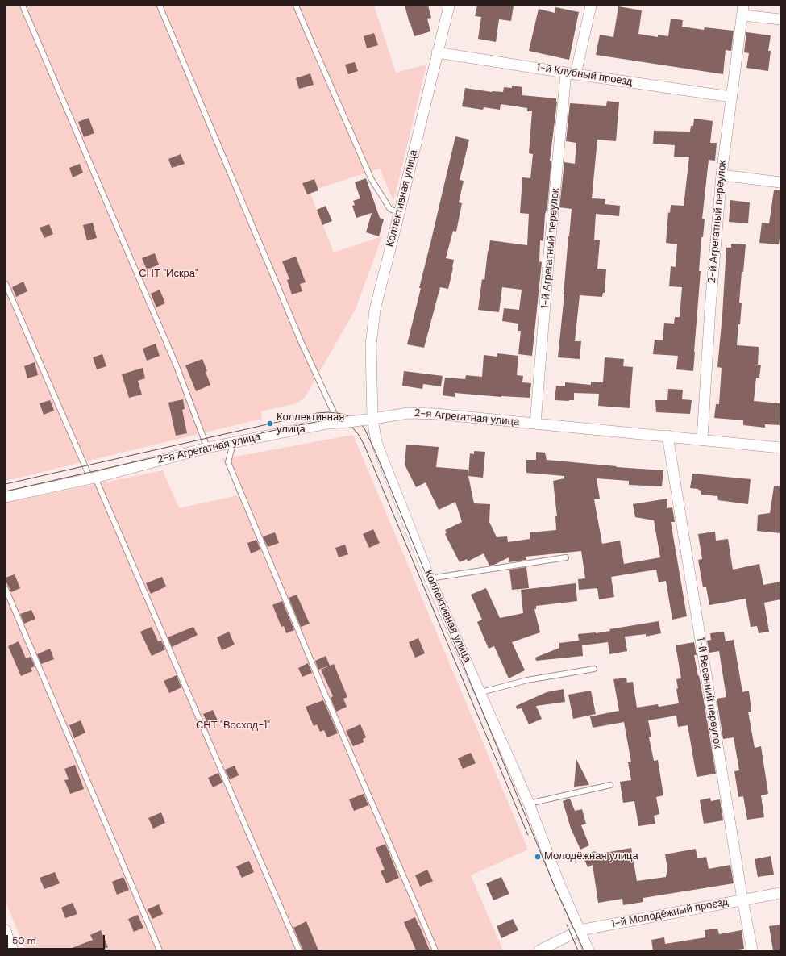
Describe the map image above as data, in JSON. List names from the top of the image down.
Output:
{
  "streets": {
    "street": [
      "1-й Клубный проезд",
      "Коллективная улица",
      "2-й Агрегатный переулок",
      "1-й Агрегатный переулок",
      "2-я Агрегатная улица",
      "1-й Весенний переулок",
      "1-й Молодёжный проезд"
    ]
  },
  "crossings": [
    ["1-й Клубный проезд", "Коллективная улица"],
    ["1-й Клубный проезд", "2-й Агрегатный переулок"],
    ["1-й Клубный проезд", "1-й Агрегатный переулок"],
    ["Коллективная улица", "2-я Агрегатная улица"],
    ["Коллективная улица", "1-й Молодёжный проезд"],
    ["2-й Агрегатный переулок", "2-я Агрегатная улица"],
    ["1-й Агрегатный переулок", "2-я Агрегатная улица"],
    ["2-я Агрегатная улица", "1-й Весенний переулок"],
    ["1-й Весенний переулок", "1-й Молодёжный проезд"]
  ],
  "parks": ["СНТ \"Искра\"", "СНТ \"Восход-1\""],
  "places": ["Коллективная улица", "Молодёжная улица"],
  "scale_bar": "50 m"
}
